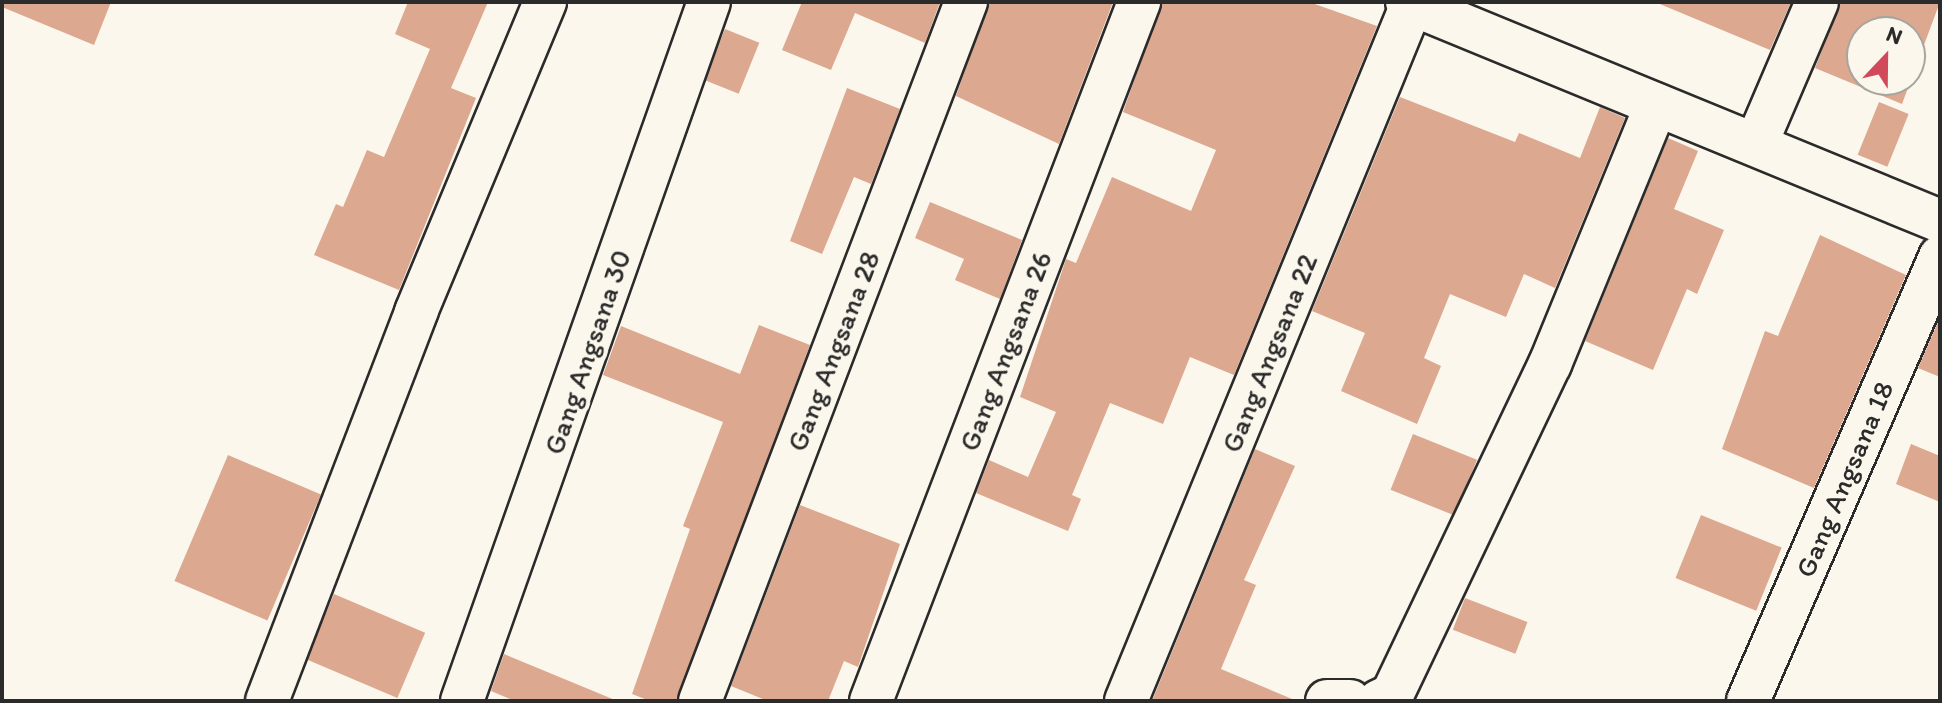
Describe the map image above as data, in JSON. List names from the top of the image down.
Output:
{
  "streets": {
    "street": [
      "Gang Angsana 28",
      "Gang Angsana 26",
      "Gang Angsana 30",
      "Gang Angsana 22",
      "Gang Angsana 18"
    ]
  },
  "north": "top"
}
